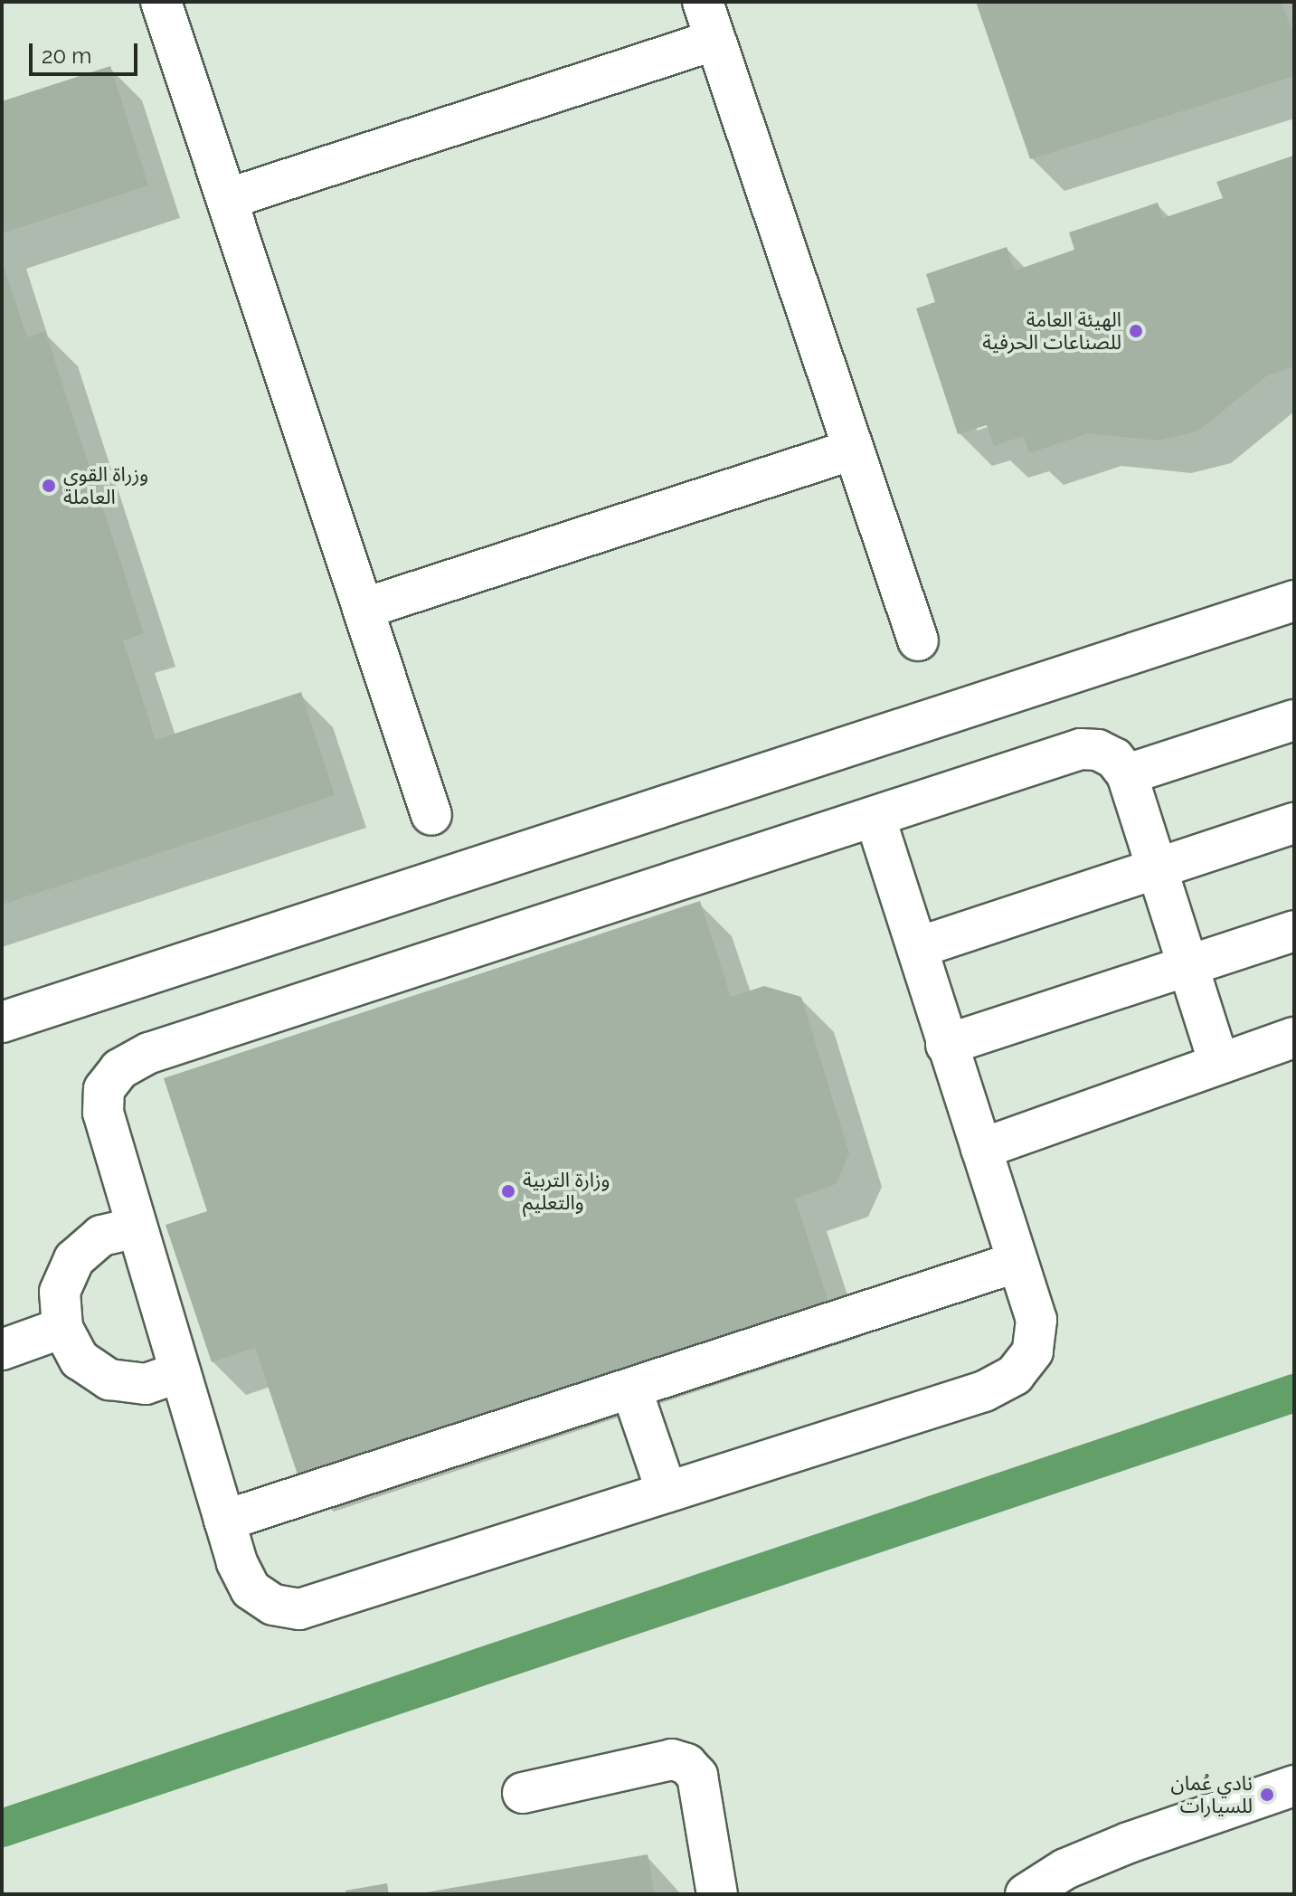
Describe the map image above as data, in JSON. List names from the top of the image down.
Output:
{
  "places": [
    "الهيئة العامة للصناعات الحرفية",
    "وزراة القوى العاملة",
    "وزارة التربية والتعليم",
    "نادي عُمان للسيارات"
  ],
  "scale_bar": "20 m"
}
